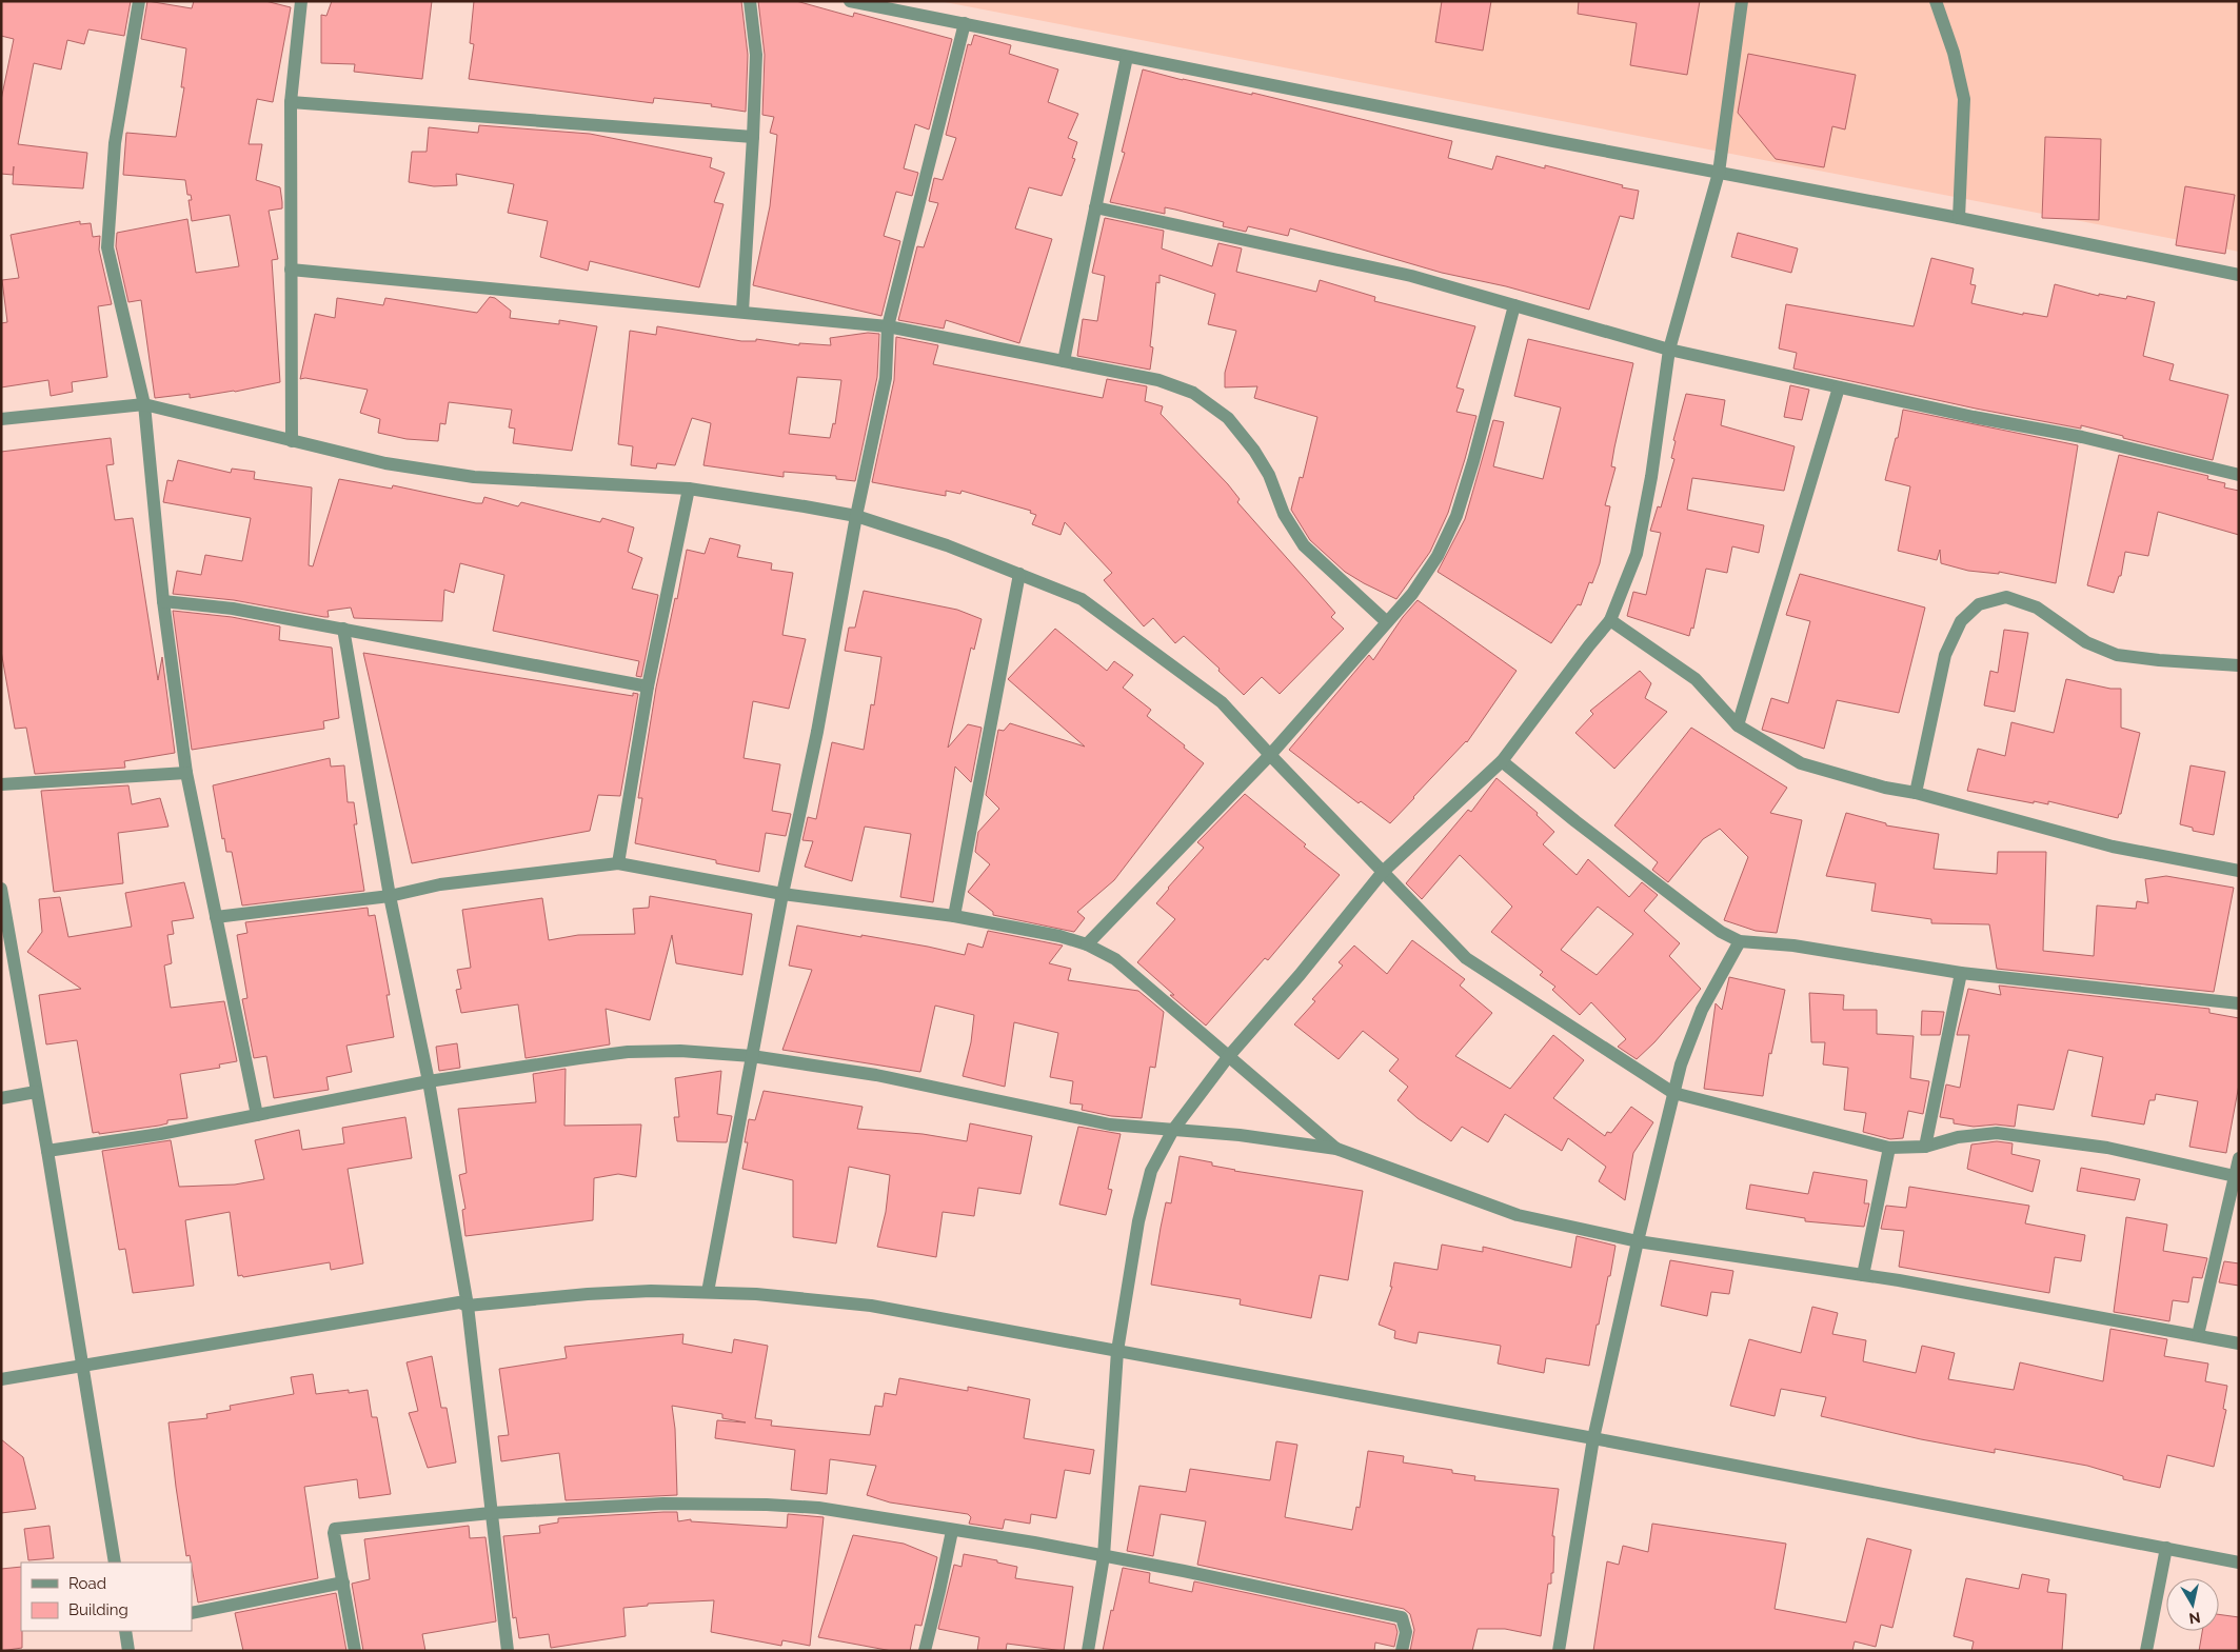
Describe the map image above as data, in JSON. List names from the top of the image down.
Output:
{
  "legend": ["Road", "Building"],
  "north": "bottom"
}
